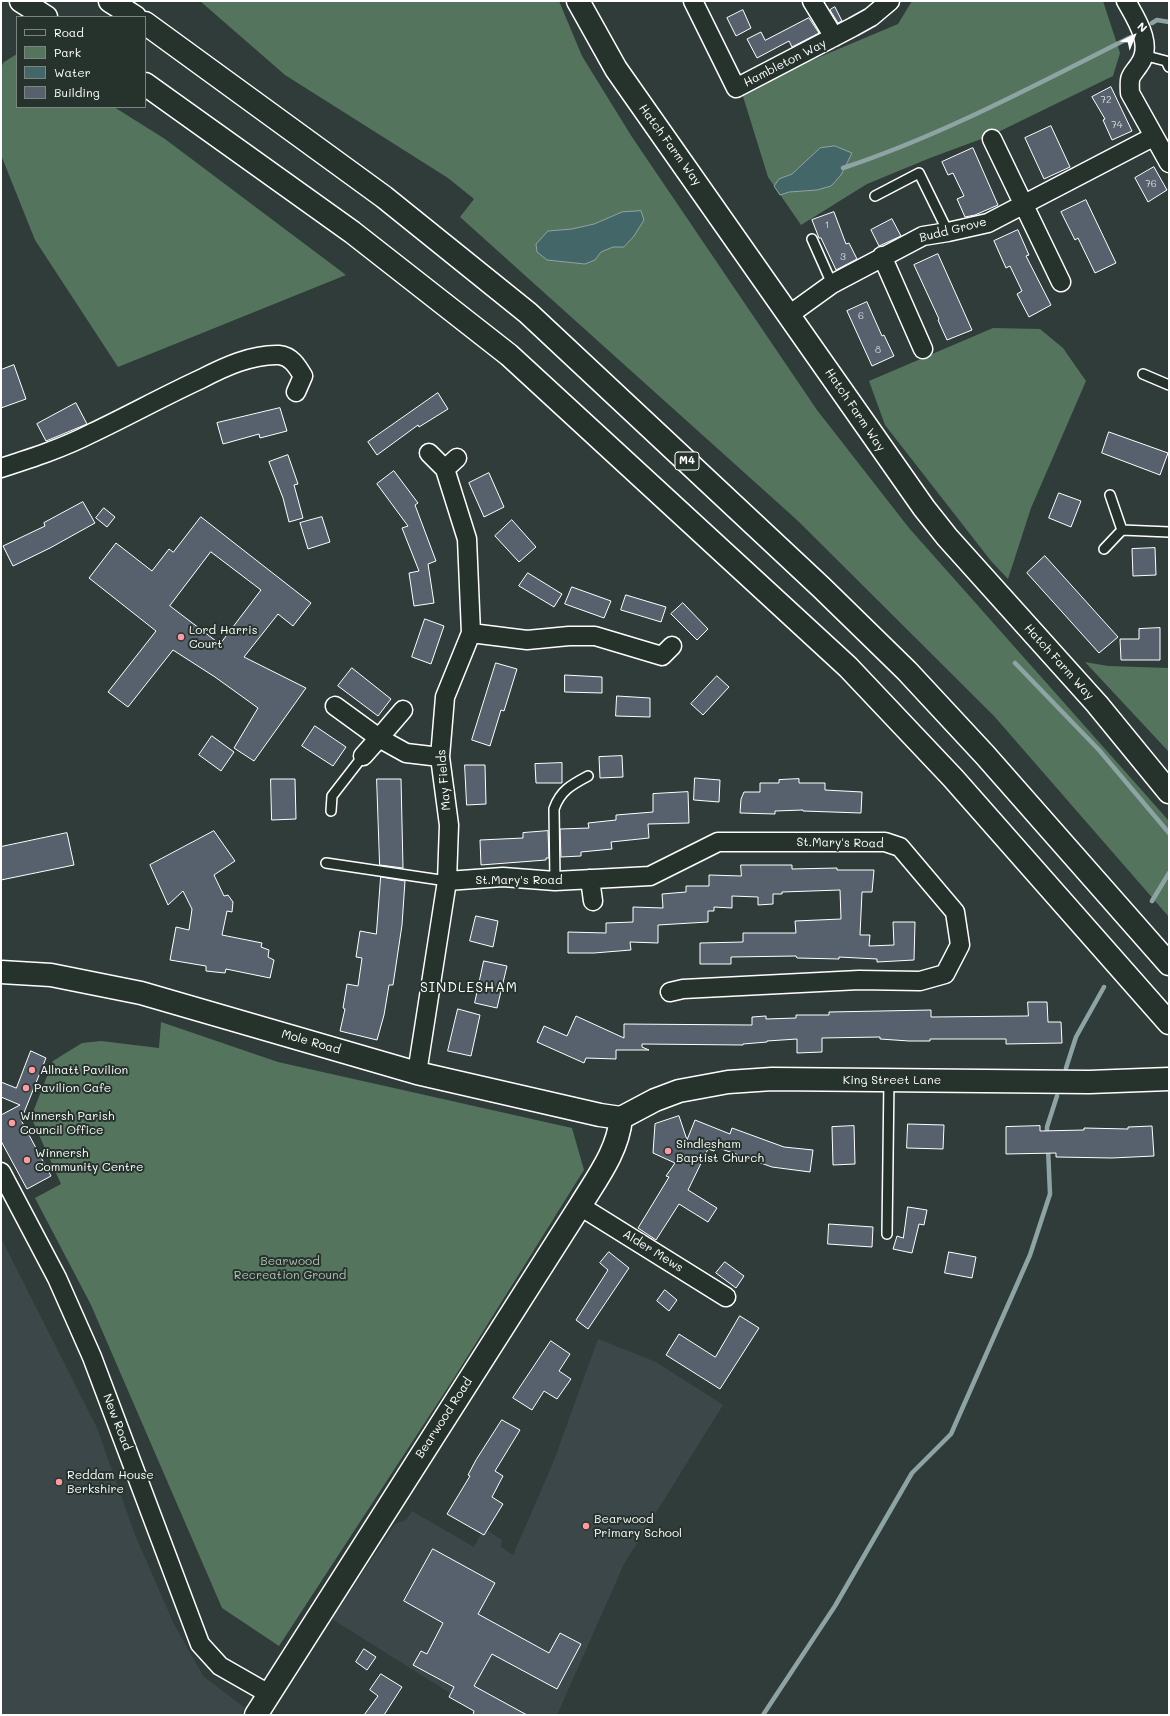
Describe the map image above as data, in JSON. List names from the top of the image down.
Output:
{
  "streets": {
    "main road": [
      "Hatch Farm Way",
      "M4",
      "Mole Road",
      "King Street Lane",
      "Bearwood Road"
    ],
    "street": [
      "Hambleton Way",
      "Budd Grove",
      "May Fields",
      "St.Mary's Road",
      "Alder Mews",
      "New Road"
    ]
  },
  "crossings": [
    ["Hatch Farm Way", "Budd Grove"],
    ["May Fields", "St.Mary's Road"],
    ["May Fields", "Mole Road"],
    ["Mole Road", "King Street Lane"],
    ["Mole Road", "Bearwood Road"],
    ["King Street Lane", "Bearwood Road"],
    ["Alder Mews", "Bearwood Road"],
    ["Bearwood Road", "New Road"]
  ],
  "districts": ["SINDLESHAM"],
  "parks": ["Bearwood Recreation Ground"],
  "places": [
    "Lord Harris Court",
    "Allnatt Pavilion",
    "Pavilion Cafe",
    "Winnersh Parish Council Office",
    "Sindlesham Baptist Church",
    "Winnersh Community Centre",
    "Reddam House Berkshire",
    "Bearwood Primary School"
  ],
  "house_numbers": [
    "72",
    "74",
    "76",
    "1",
    "3",
    "6",
    "8"
  ],
  "legend": [
    "Road",
    "Park",
    "Water",
    "Building"
  ],
  "north": "top right"
}
